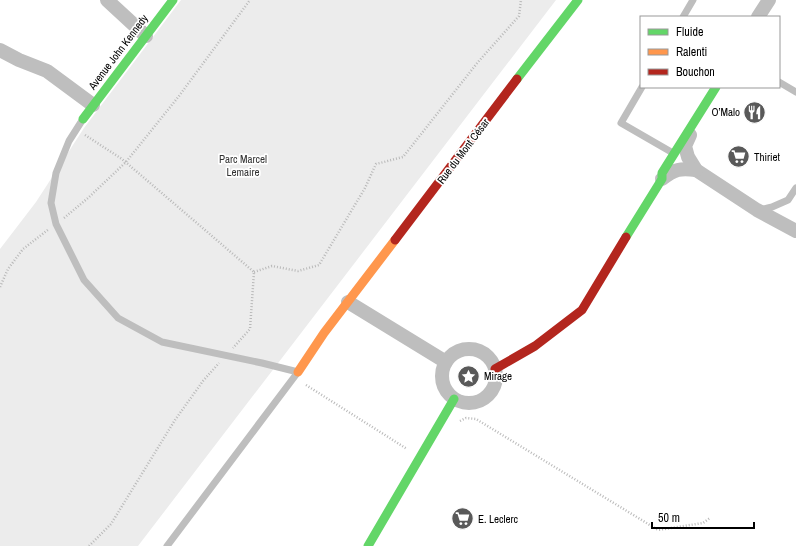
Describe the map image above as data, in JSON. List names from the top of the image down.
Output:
{
  "streets": {
    "street": ["Avenue John Kennedy", "Rue du Mont César"]
  },
  "parks": ["Parc Marcel Lemaire"],
  "places": {
    "restaurant": ["O’Malo"],
    "supermarket": ["Thiriet", "E. Leclerc"],
    "place": ["Mirage"]
  },
  "legend": ["Fluide", "Ralenti", "Bouchon"],
  "scale_bar": "50 m"
}
